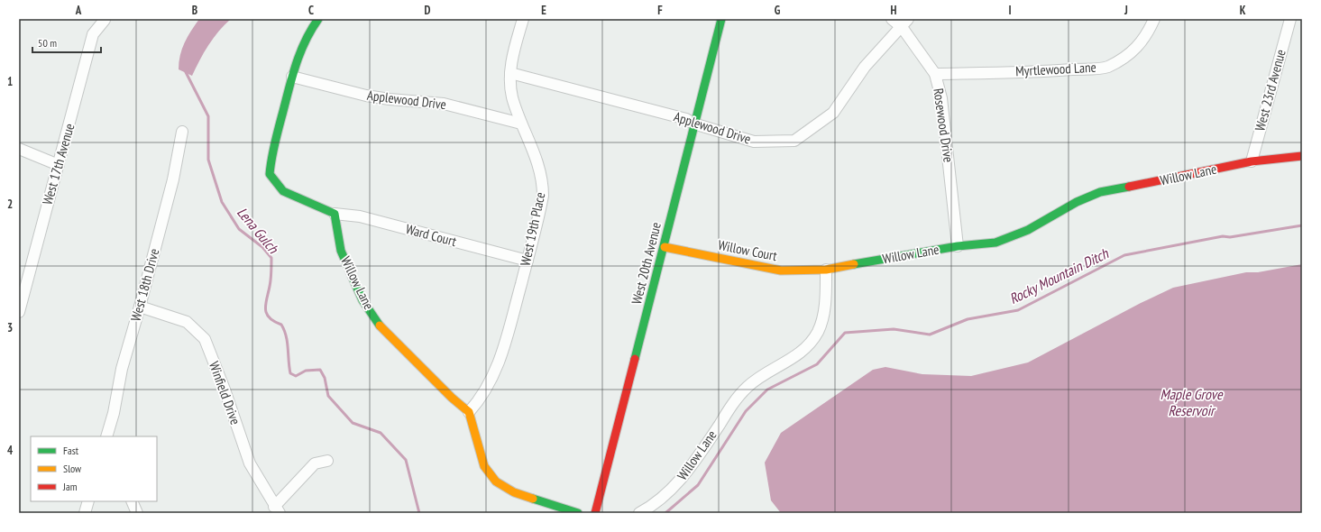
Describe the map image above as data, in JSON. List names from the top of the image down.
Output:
{
  "streets": {
    "street": [
      "Myrtlewood Lane",
      "West 23rd Avenue",
      "Applewood Drive",
      "Rosewood Drive",
      "West 17th Avenue",
      "Willow Lane",
      "West 19th Place",
      "Ward Court",
      "Willow Court",
      "West 20th Avenue",
      "West 18th Drive",
      "Winfield Drive"
    ]
  },
  "crossings": [
    ["Myrtlewood Lane", "Rosewood Drive"],
    ["West 23rd Avenue", "Willow Lane"],
    ["Applewood Drive", "Rosewood Drive"],
    ["Applewood Drive", "West 19th Place"],
    ["Applewood Drive", "West 20th Avenue"],
    ["Rosewood Drive", "Willow Lane"],
    ["Willow Lane", "West 19th Place"],
    ["Willow Lane", "Ward Court"],
    ["Willow Lane", "Willow Court"],
    ["West 19th Place", "Ward Court"],
    ["Willow Court", "West 20th Avenue"],
    ["West 18th Drive", "Winfield Drive"]
  ],
  "water": ["Lena Gulch", "Rocky Mountain Ditch", "Maple Grove Reservoir"],
  "legend": ["Fast", "Slow", "Jam"],
  "scale_bar": "50 m",
  "grid": {
    "columns": [
      "A",
      "B",
      "C",
      "D",
      "E",
      "F",
      "G",
      "H",
      "I",
      "J",
      "K"
    ],
    "rows": [
      "1",
      "2",
      "3",
      "4"
    ]
  }
}
